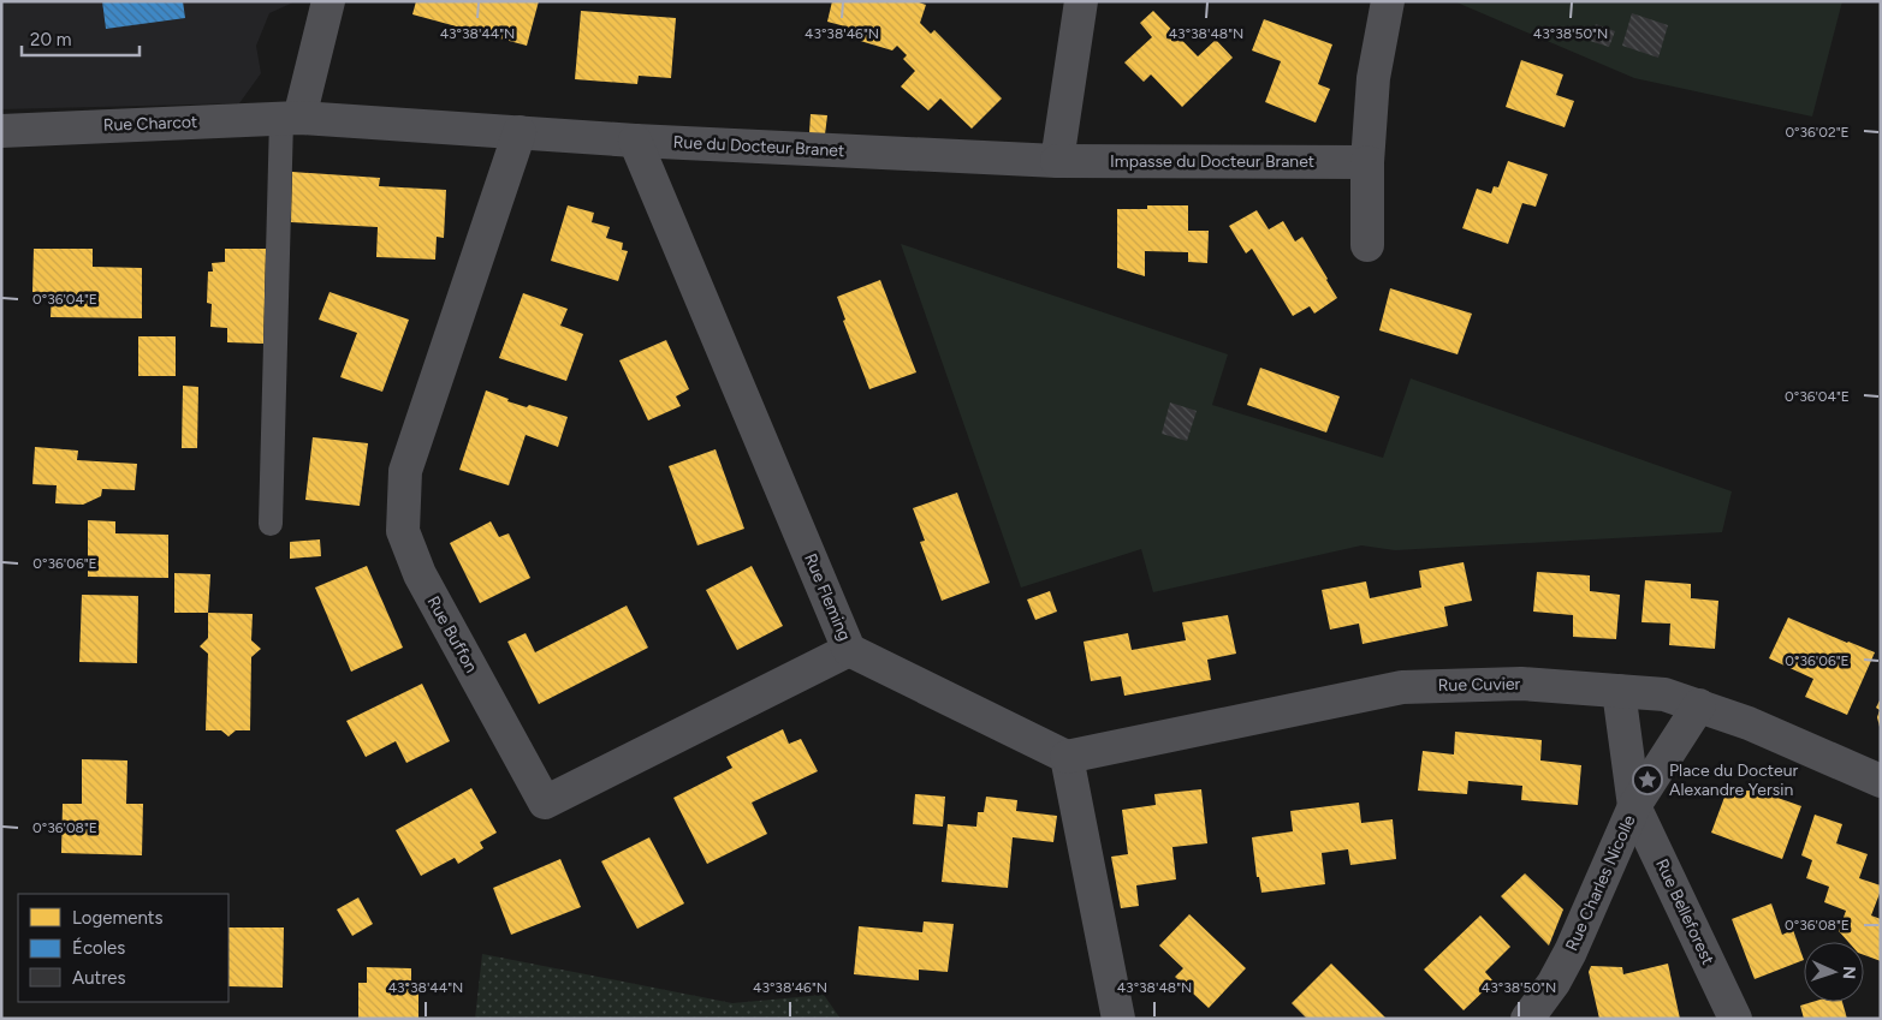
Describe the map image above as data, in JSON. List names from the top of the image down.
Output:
{
  "streets": {
    "street": [
      "Rue Charcot",
      "Rue du Docteur Branet",
      "Impasse du Docteur Branet",
      "Rue Fleming",
      "Rue Buffon",
      "Rue Cuvier",
      "Rue Charles Nicolle",
      "Rue Belleforest"
    ]
  },
  "crossings": [
    ["Rue Charcot", "Rue du Docteur Branet"],
    ["Rue du Docteur Branet", "Impasse du Docteur Branet"],
    ["Rue du Docteur Branet", "Rue Fleming"],
    ["Rue du Docteur Branet", "Rue Buffon"],
    ["Rue Fleming", "Rue Buffon"],
    ["Rue Fleming", "Rue Cuvier"],
    ["Rue Charles Nicolle", "Rue Belleforest"]
  ],
  "places": {
    "place": ["Place du Docteur Alexandre Yersin"]
  },
  "legend": ["Logements", "Écoles", "Autres"],
  "scale_bar": "20 m",
  "north": "right",
  "coordinates": [
    "43°38'44\"N",
    "43°38'46\"N",
    "43°38'48\"N",
    "43°38'50\"N",
    "0°36'02\"E",
    "0°36'04\"E",
    "0°36'06\"E",
    "0°36'08\"E"
  ]
}
